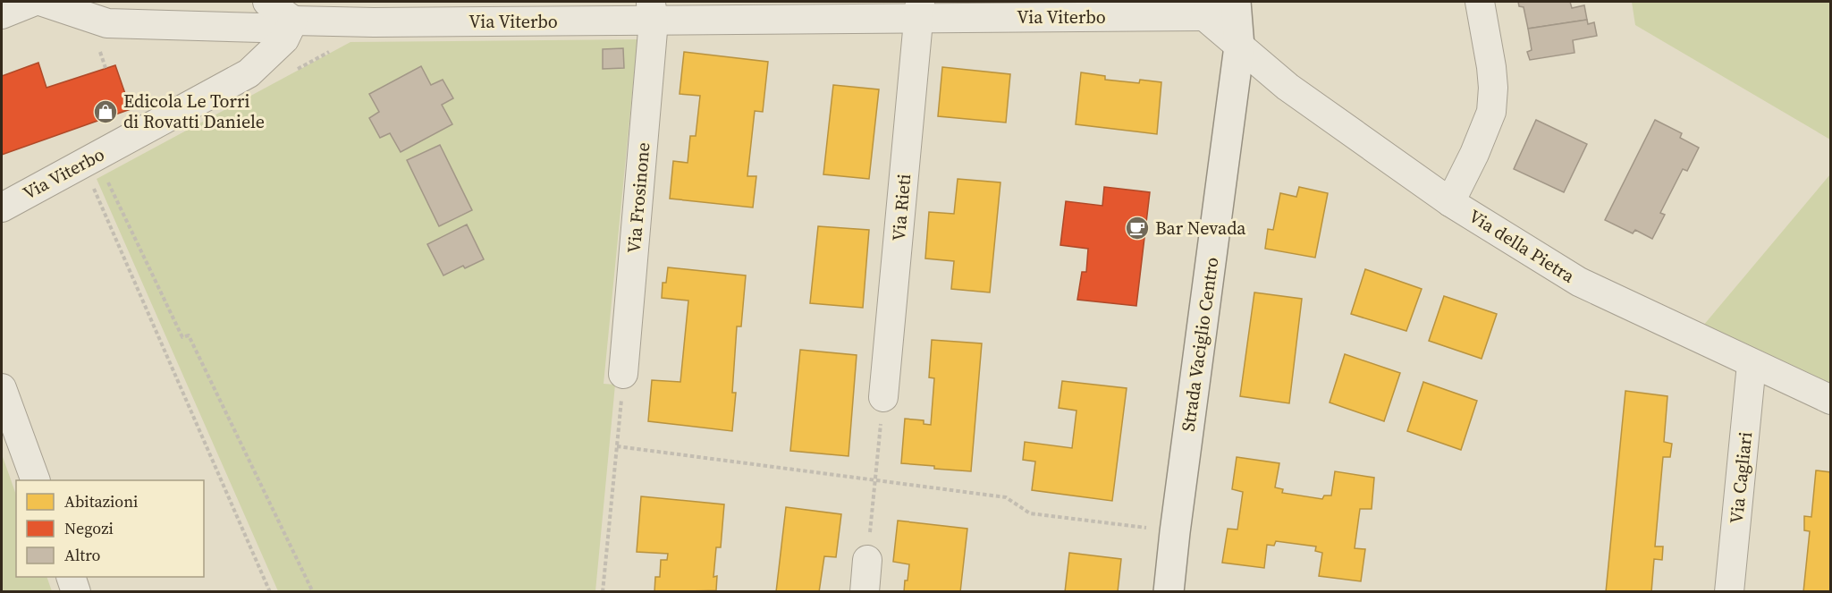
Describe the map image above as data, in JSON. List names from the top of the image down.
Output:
{
  "streets": {
    "street": [
      "Via Viterbo",
      "Via Frosinone",
      "Via Rieti",
      "Via della Pietra",
      "Strada Vaciglio Centro",
      "Via Cagliari"
    ]
  },
  "crossings": [
    ["Via Viterbo", "Via Frosinone"],
    ["Via Viterbo", "Via Rieti"],
    ["Via Viterbo", "Via della Pietra"],
    ["Via Viterbo", "Strada Vaciglio Centro"],
    ["Via della Pietra", "Strada Vaciglio Centro"],
    ["Via della Pietra", "Via Cagliari"]
  ],
  "places": {
    "shop": ["Edicola Le Torri di Rovatti Daniele"],
    "cafe": ["Bar Nevada"]
  },
  "legend": ["Abitazioni", "Negozi", "Altro"]
}
